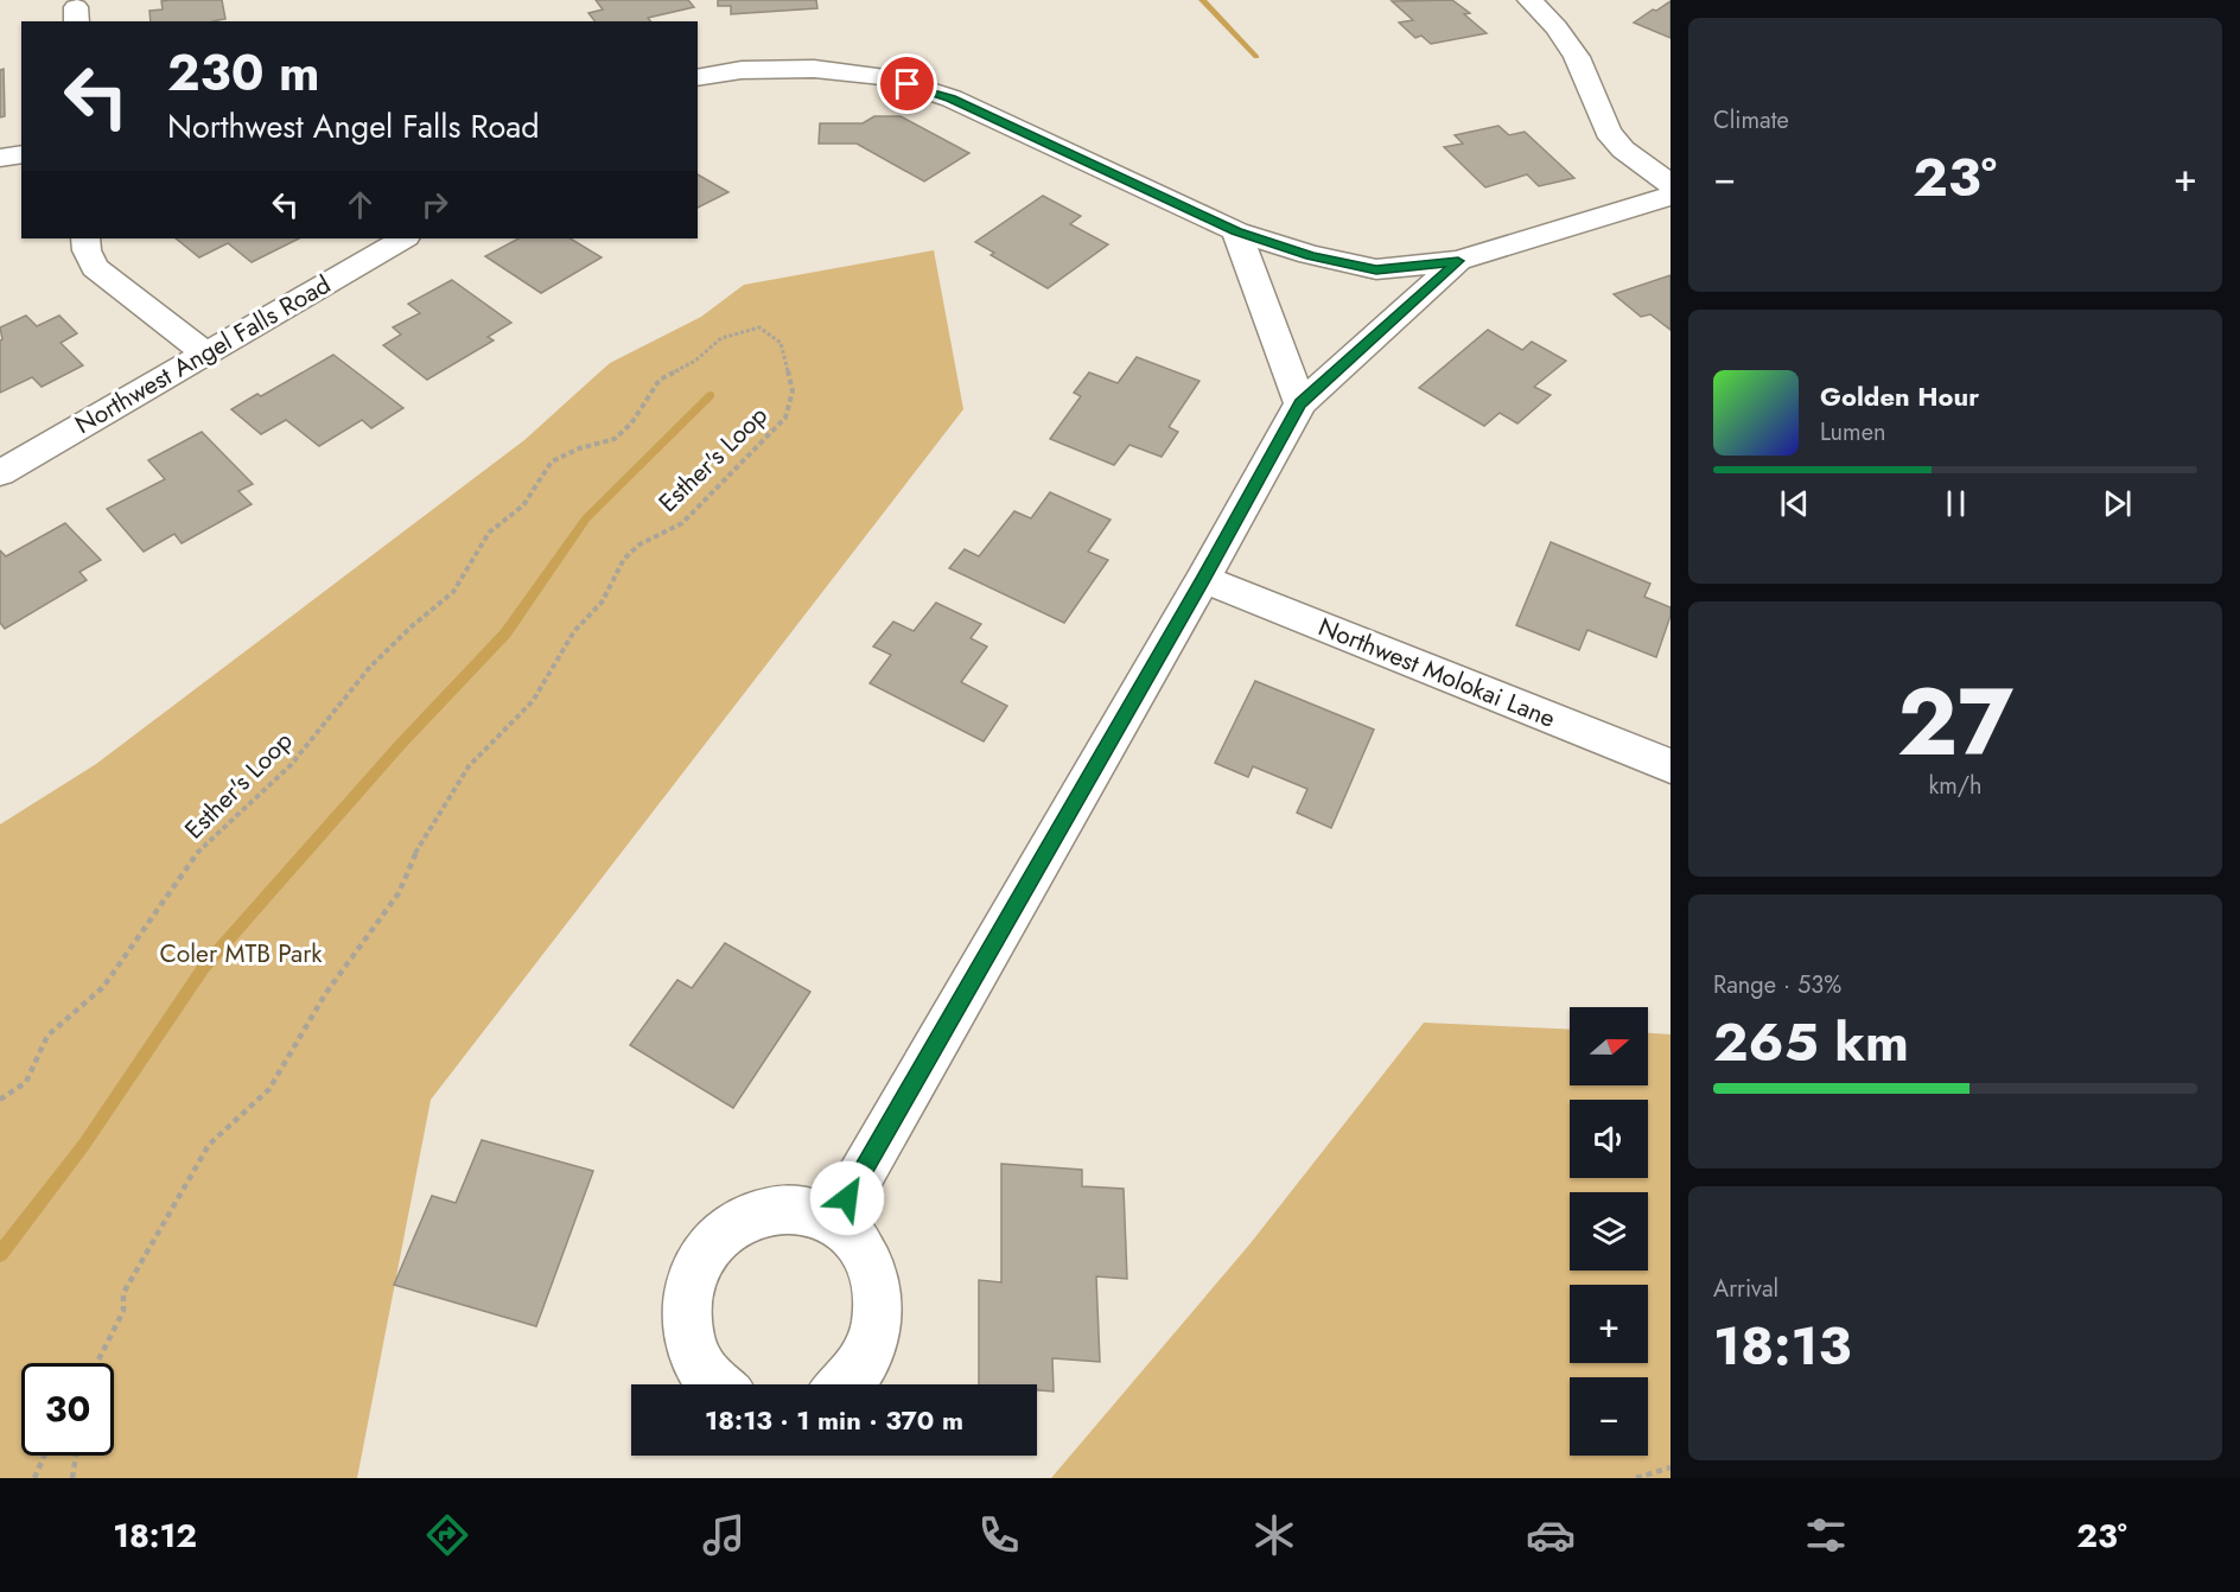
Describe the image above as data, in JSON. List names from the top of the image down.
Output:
{
  "streets": {
    "street": ["Northwest Angel Falls Road", "Northwest Molokai Lane"],
    "path": ["Esther's Loop"]
  },
  "parks": ["Coler MTB Park"],
  "north": "right",
  "page": {
    "tile": [
      "Climate",
      ["27", "km/h"],
      ["Range · 53%", "265 km"],
      ["Arrival", "18:13"]
    ],
    "turn": ["230 m", "Northwest Angel Falls Road"],
    "heat": ["−", "23°", "+"],
    "song": ["Golden Hour", "Lumen"],
    "map_buttons": ["+", "−"],
    "limit": "30",
    "trip": "18:13 · 1 min · 370 m",
    "tabs": ["18:12", "23°"]
  }
}
